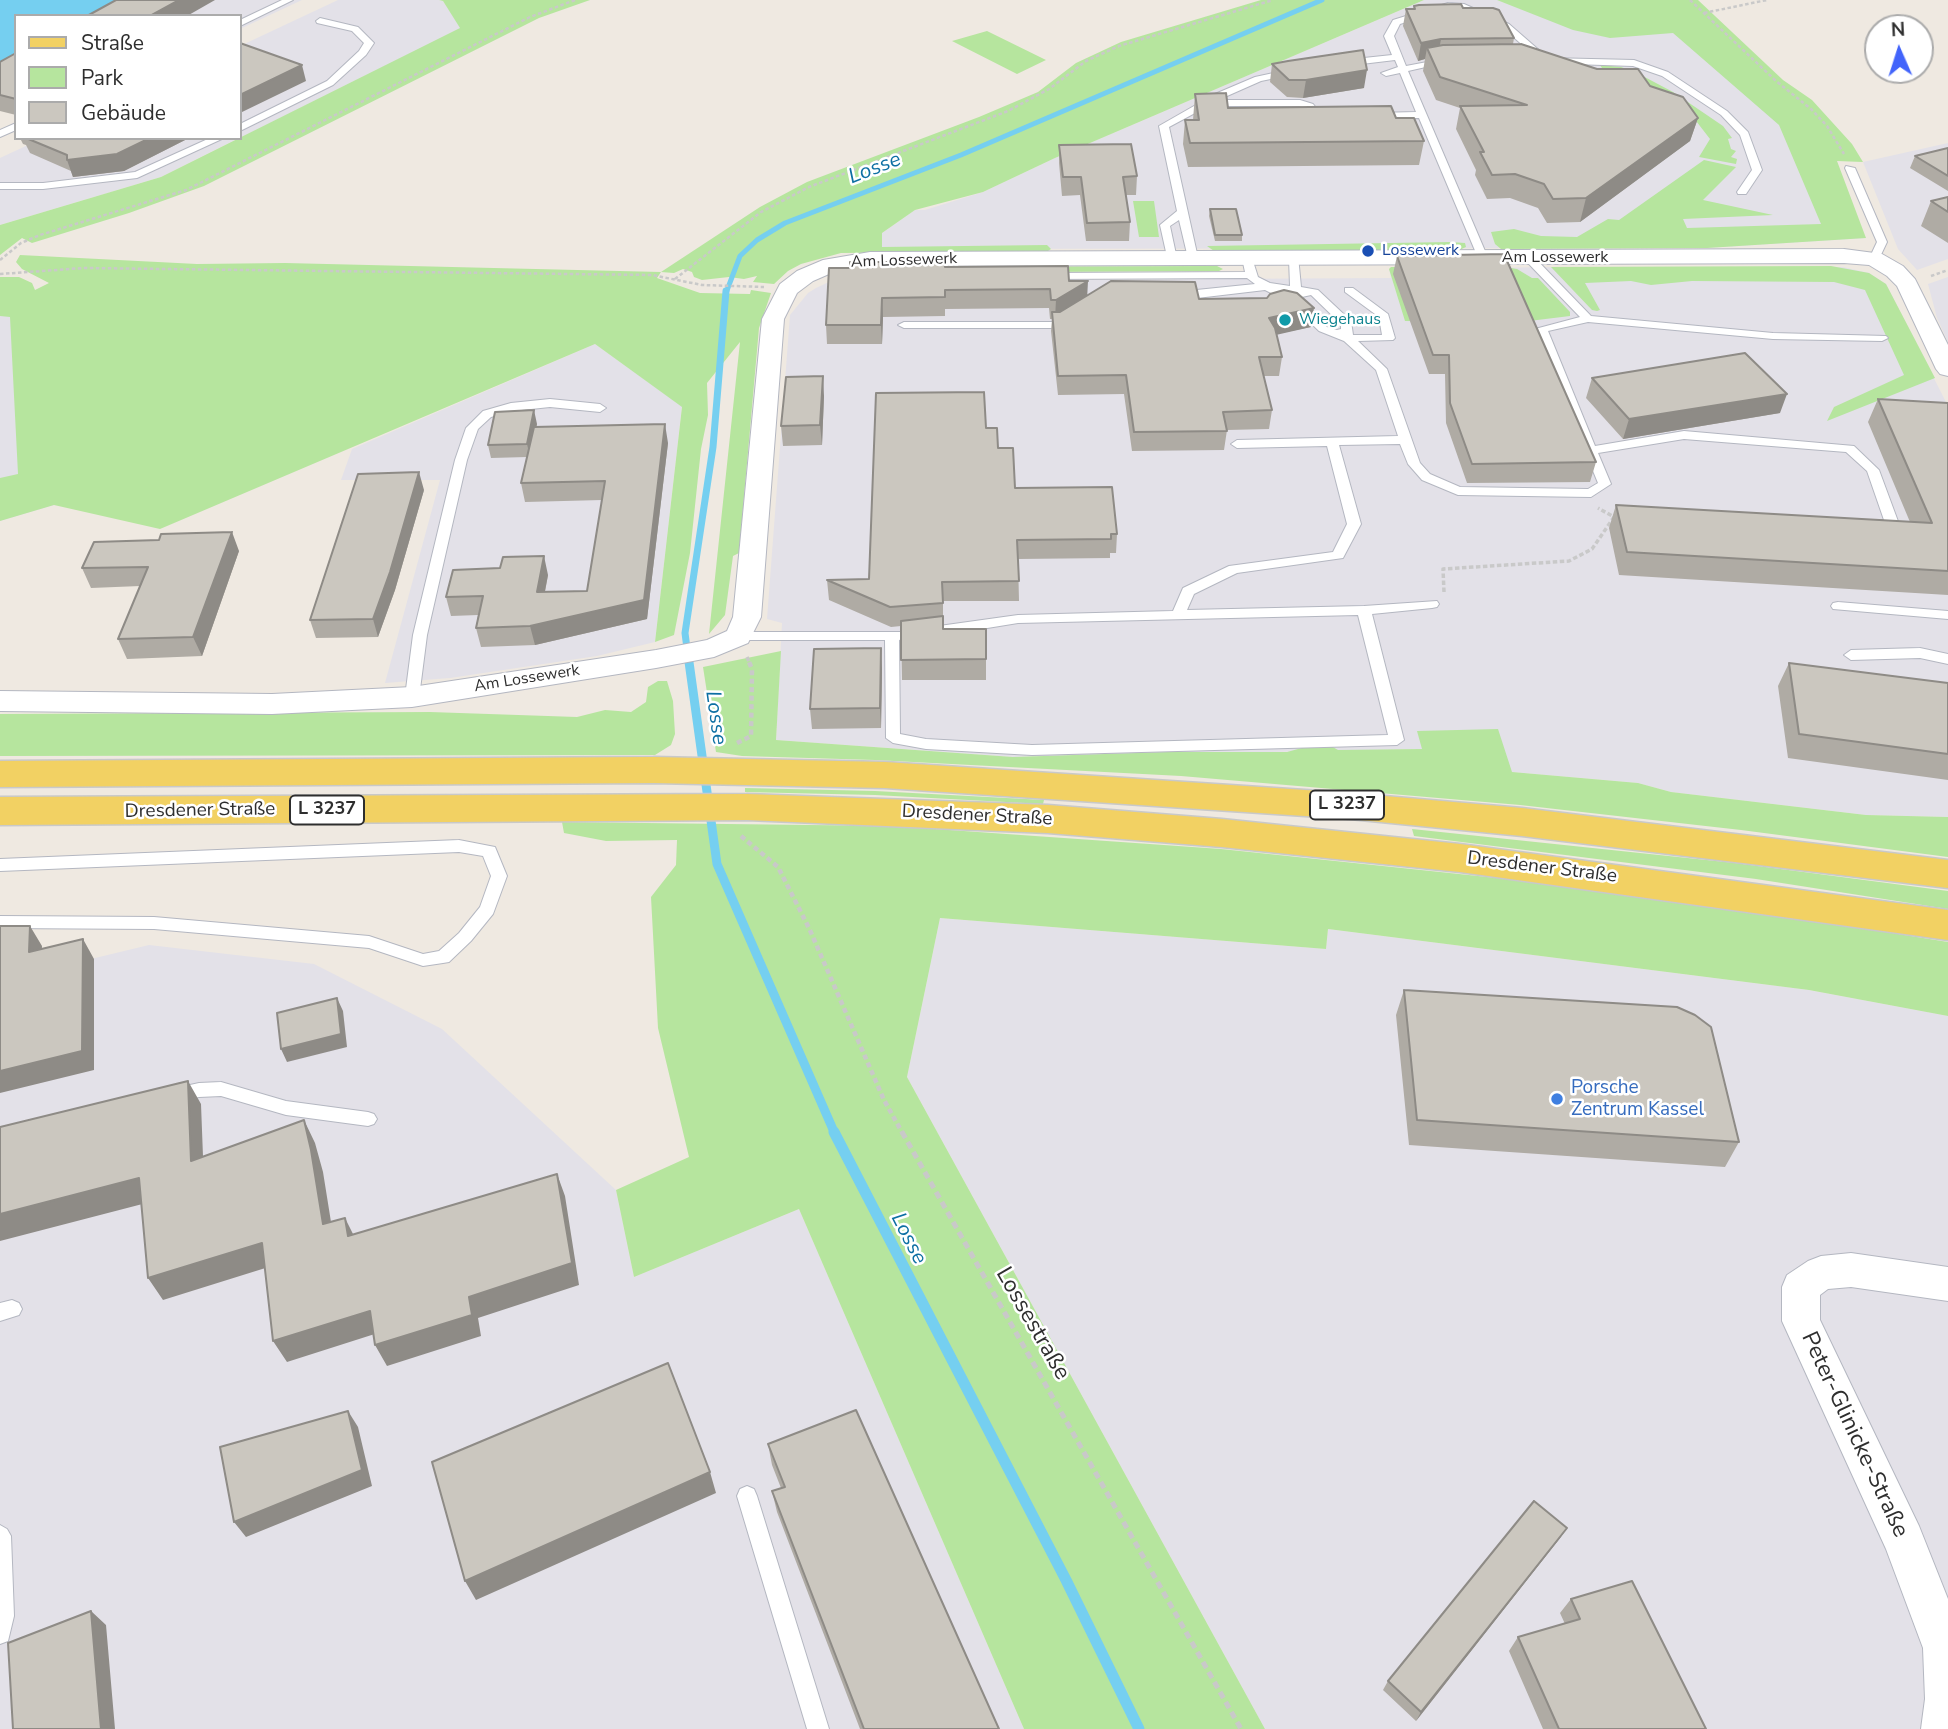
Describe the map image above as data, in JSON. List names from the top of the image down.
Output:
{
  "streets": {
    "main road": ["L 3237", "Dresdener Straße"],
    "street": ["Am Lossewerk", "Peter-Glinicke-Straße"],
    "path": ["Lossestraße"]
  },
  "crossings": [
    ["Dresdener Straße", "Lossestraße"]
  ],
  "water": ["Losse"],
  "places": ["Lossewerk", "Wiegehaus", "Porsche Zentrum Kassel"],
  "legend": ["Straße", "Park", "Gebäude"],
  "north": "top"
}
